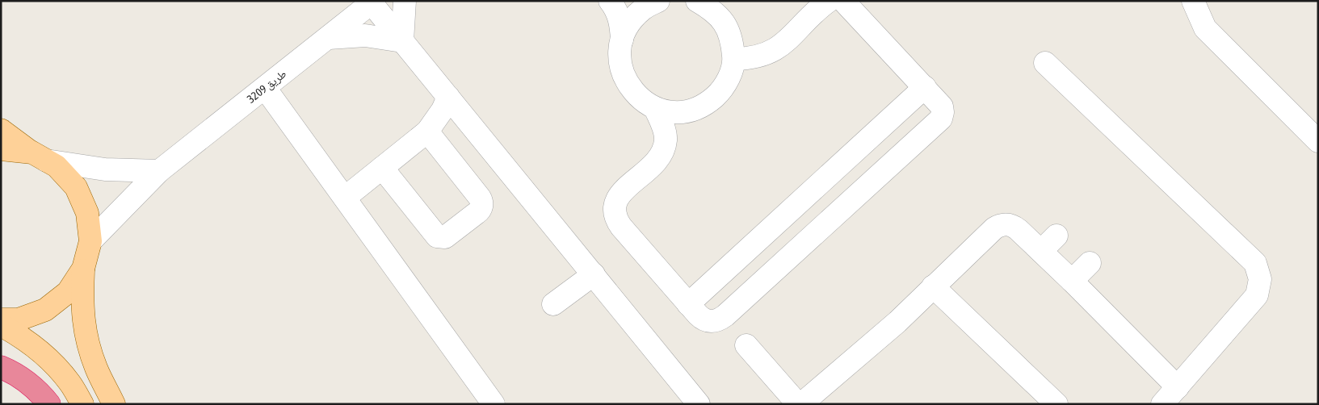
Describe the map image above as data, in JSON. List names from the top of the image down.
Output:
{
  "streets": {
    "street": ["طريق 3209"]
  }
}
